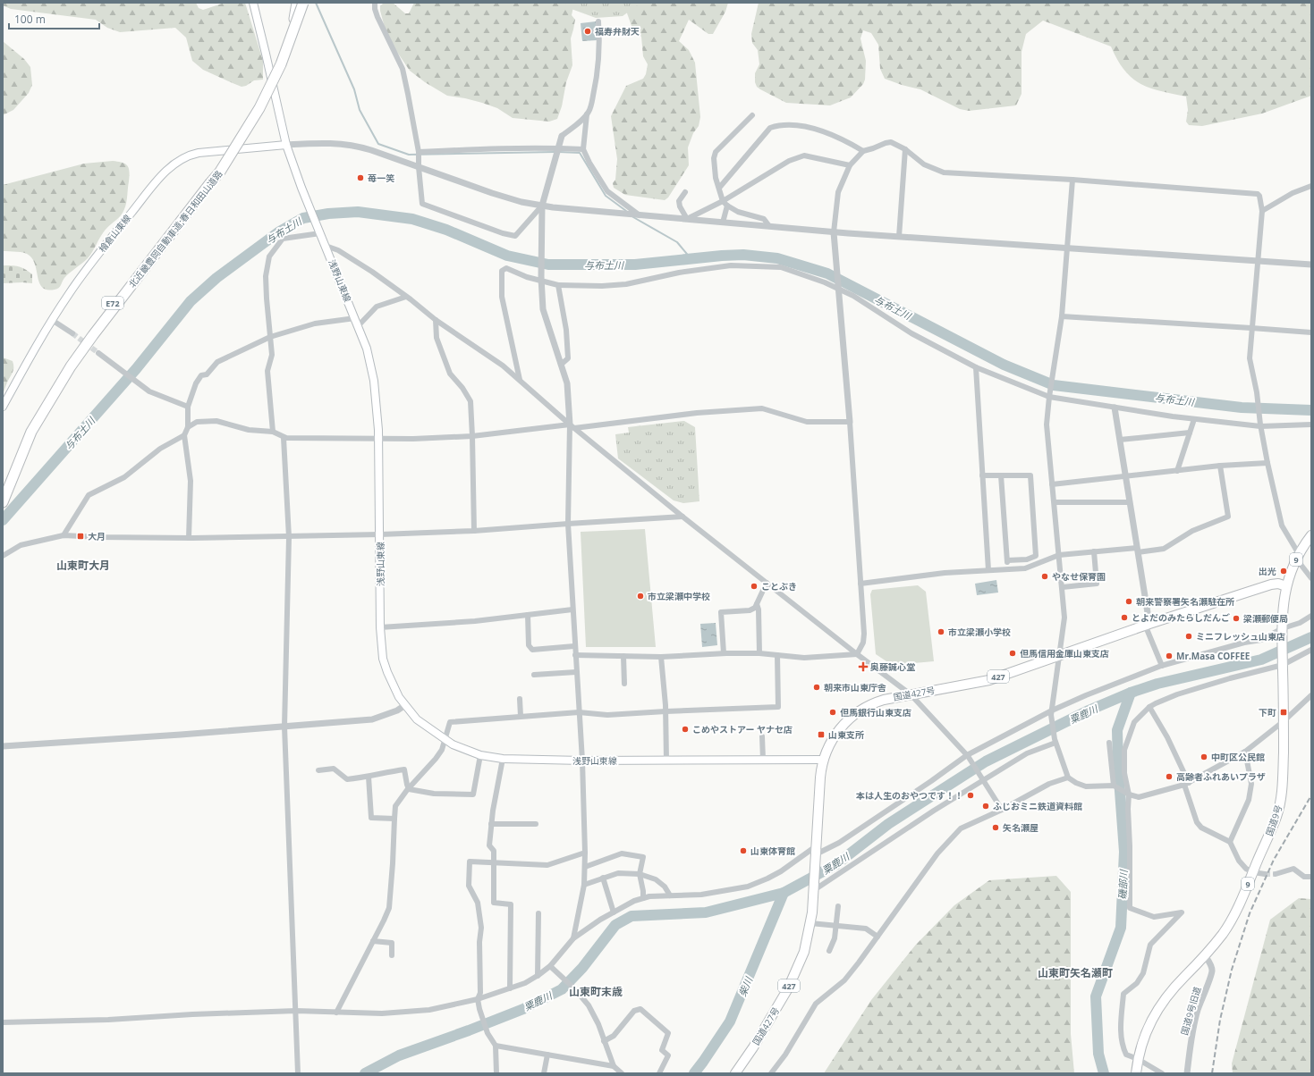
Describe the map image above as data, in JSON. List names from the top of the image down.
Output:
{
  "streets": {
    "highway": [
      "北近畿豊岡自動車道;春日和田山道路",
      "E72",
      "9",
      "427",
      "国道427号",
      "国道9号"
    ],
    "main road": ["檜倉山東線", "浅野山東線"],
    "street": ["国道9号旧道"]
  },
  "crossings": [
    ["檜倉山東線", "浅野山東線"],
    ["浅野山東線", "国道427号"],
    ["国道427号", "国道9号"],
    ["国道9号", "国道9号旧道"]
  ],
  "districts": ["山東町大月", "山東町矢名瀬町", "山東町末歳"],
  "water": [
    "与布土川",
    "粟鹿川",
    "磯部川",
    "柴川"
  ],
  "places": {
    "other": [
      "福寿弁財天",
      "苺一笑",
      "出光",
      "やなせ保育園",
      "ことぶき",
      "市立梁瀬中学校",
      "朝来警察署矢名瀬駐在所",
      "とよだのみたらしだんご",
      "梁瀬郵便局",
      "市立梁瀬小学校",
      "ミニフレッシュ山東店",
      "但馬信用金庫山東支店",
      "Mr.Masa COFFEE",
      "朝来市山東庁舎",
      "但馬銀行山東支店",
      "こめやストアー ヤナセ店",
      "中町区公民館",
      "高齢者ふれあいプラザ",
      "本は人生のおやつです！！",
      "ふじおミニ鉄道資料館",
      "矢名瀬屋",
      "山東体育館"
    ],
    "transit": ["大月", "下町", "山東支所"],
    "health": ["奥藤誠心堂"]
  },
  "scale_bar": "100 m"
}
